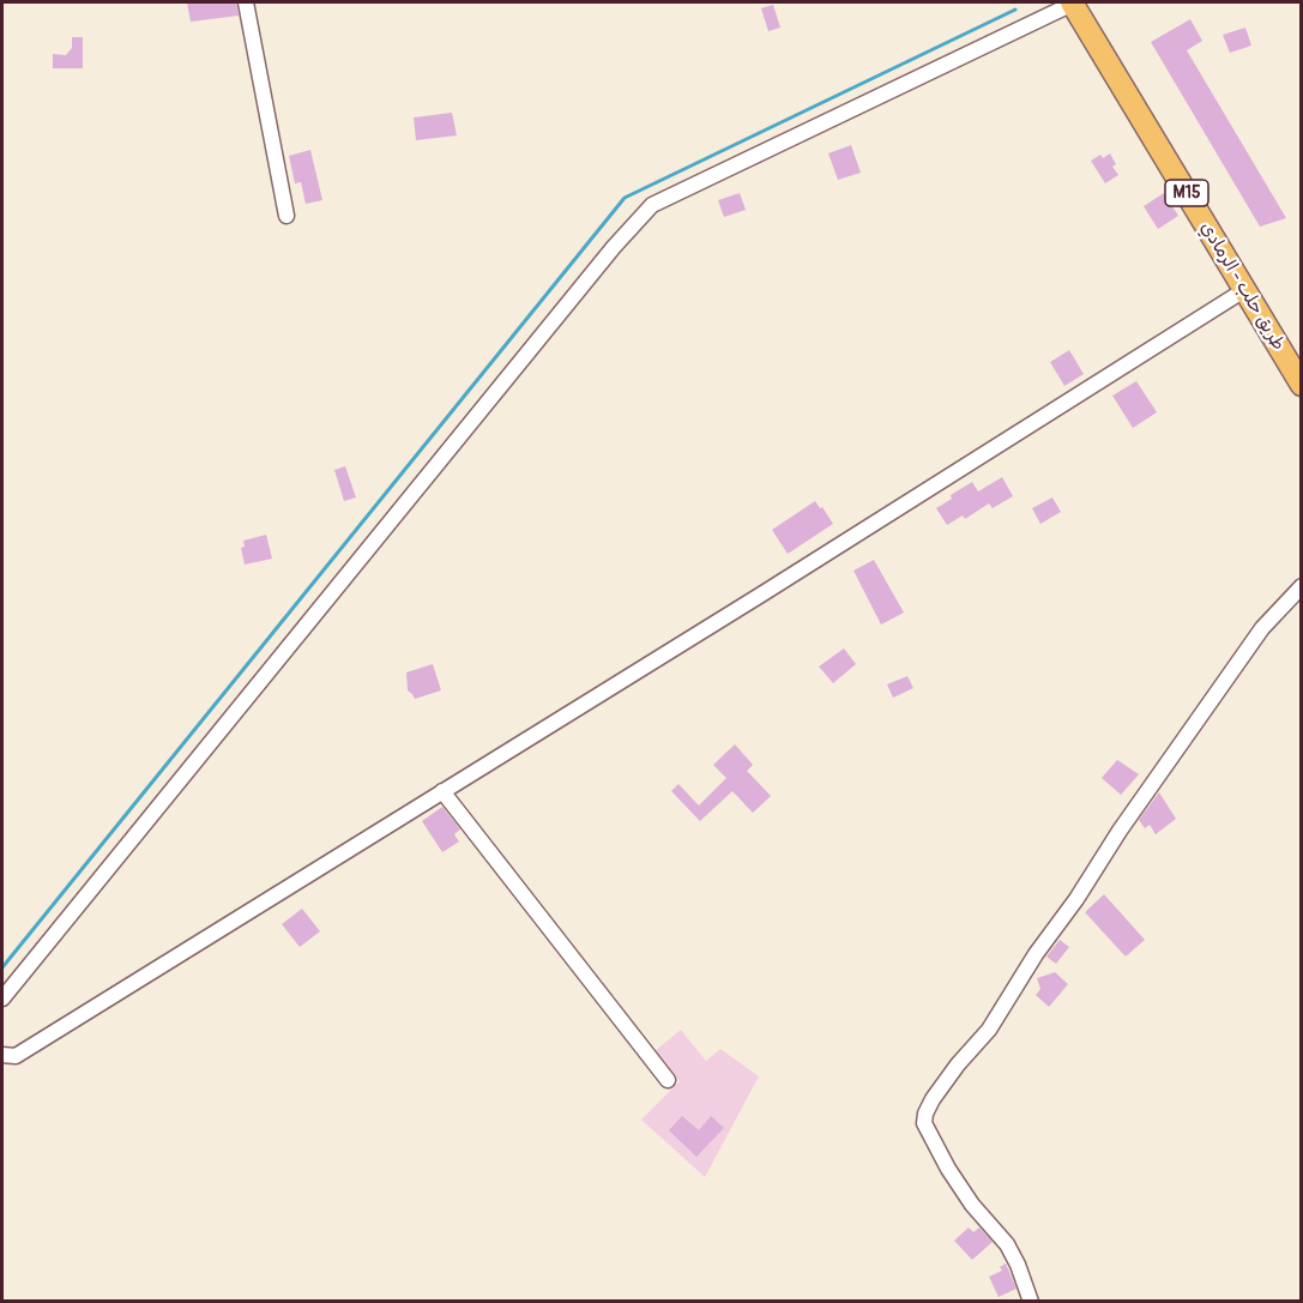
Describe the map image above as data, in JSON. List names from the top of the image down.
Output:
{
  "streets": {
    "highway": ["M15", "طريق حلب - الرمادي"]
  }
}
